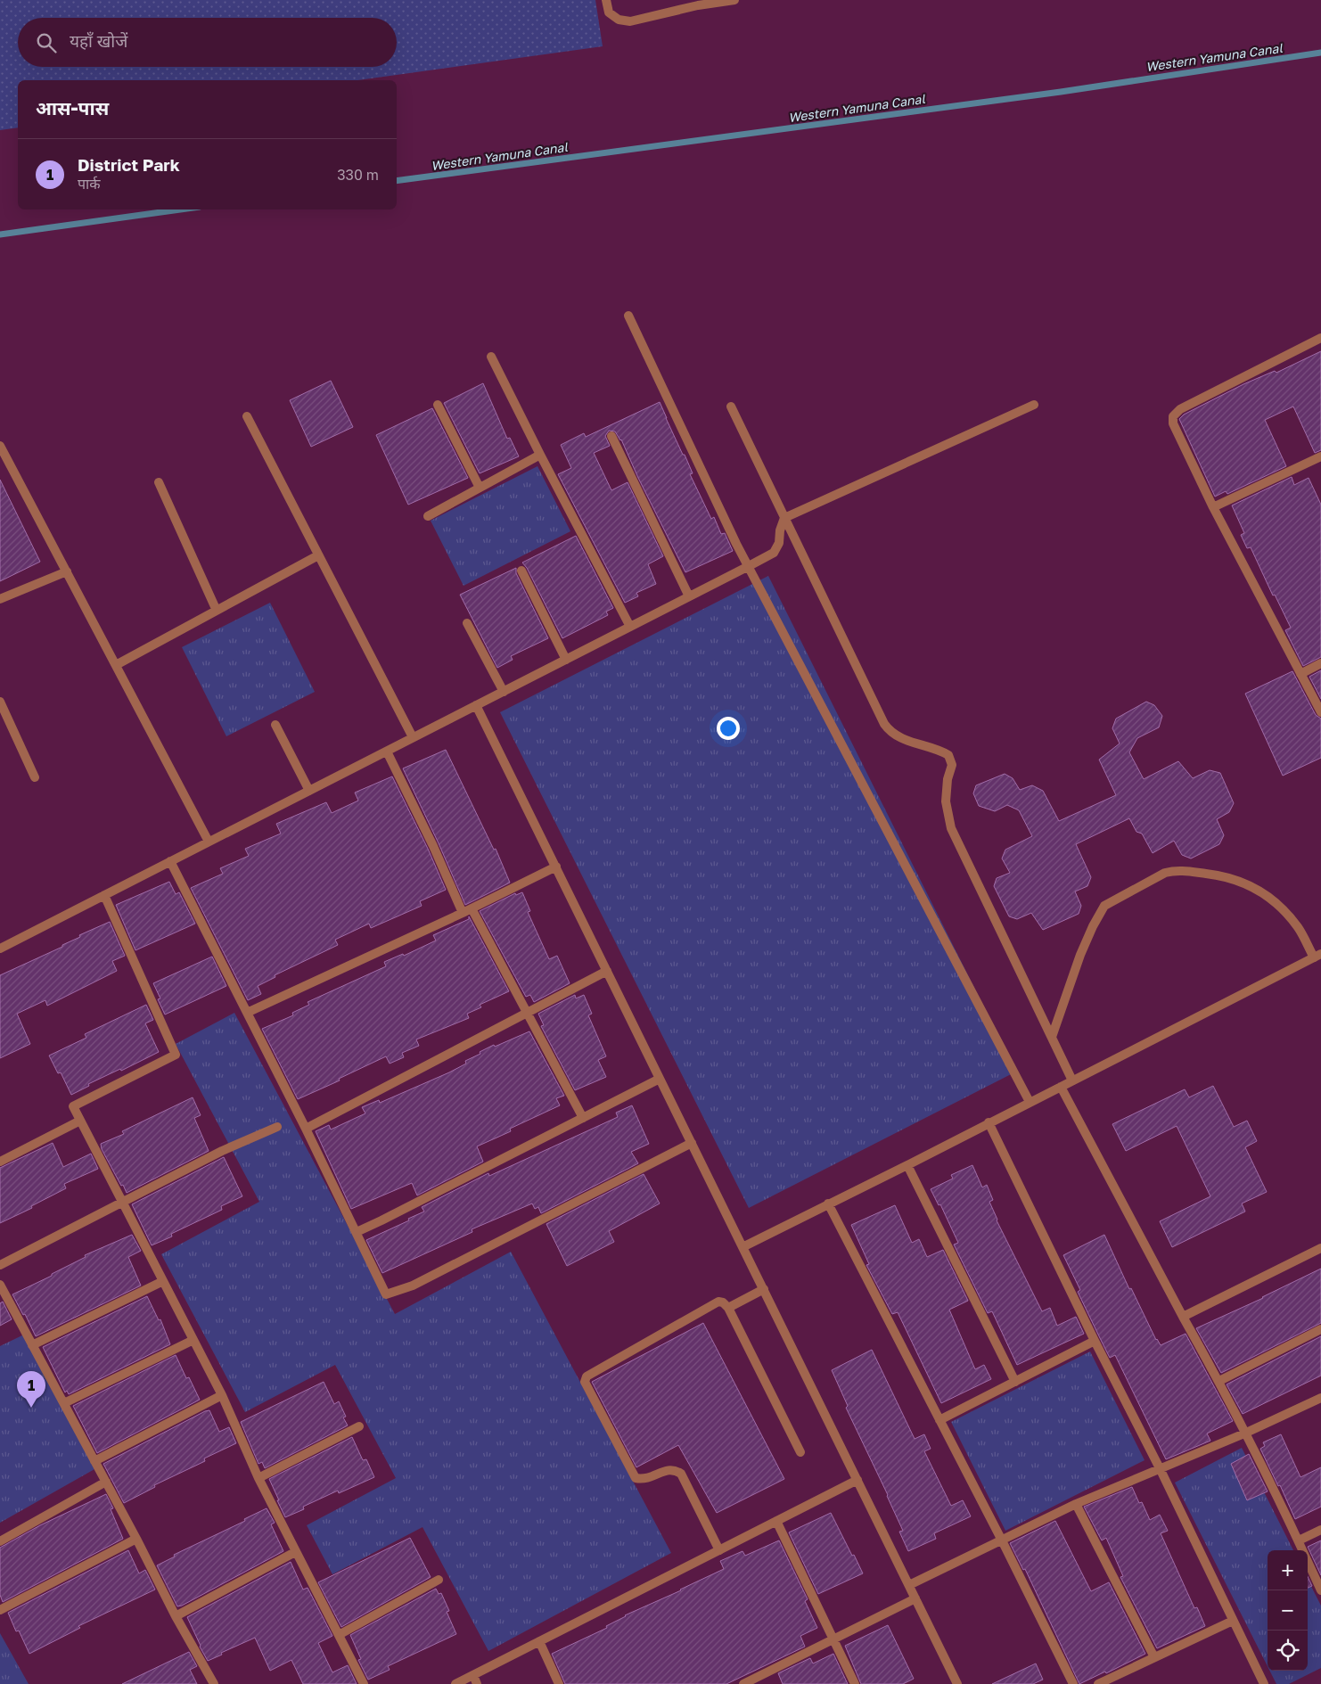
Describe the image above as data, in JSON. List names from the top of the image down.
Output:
{
  "water": ["Western Yamuna Canal"],
  "page": {
    "search": "यहाँ खोजें",
    "heading": "आस-पास",
    "list": [
      {
        "mark": "1",
        "name": "District Park",
        "note": "पार्क",
        "value": "330 m"
      }
    ],
    "pins": "1",
    "map_buttons": ["+", "−"]
  }
}
